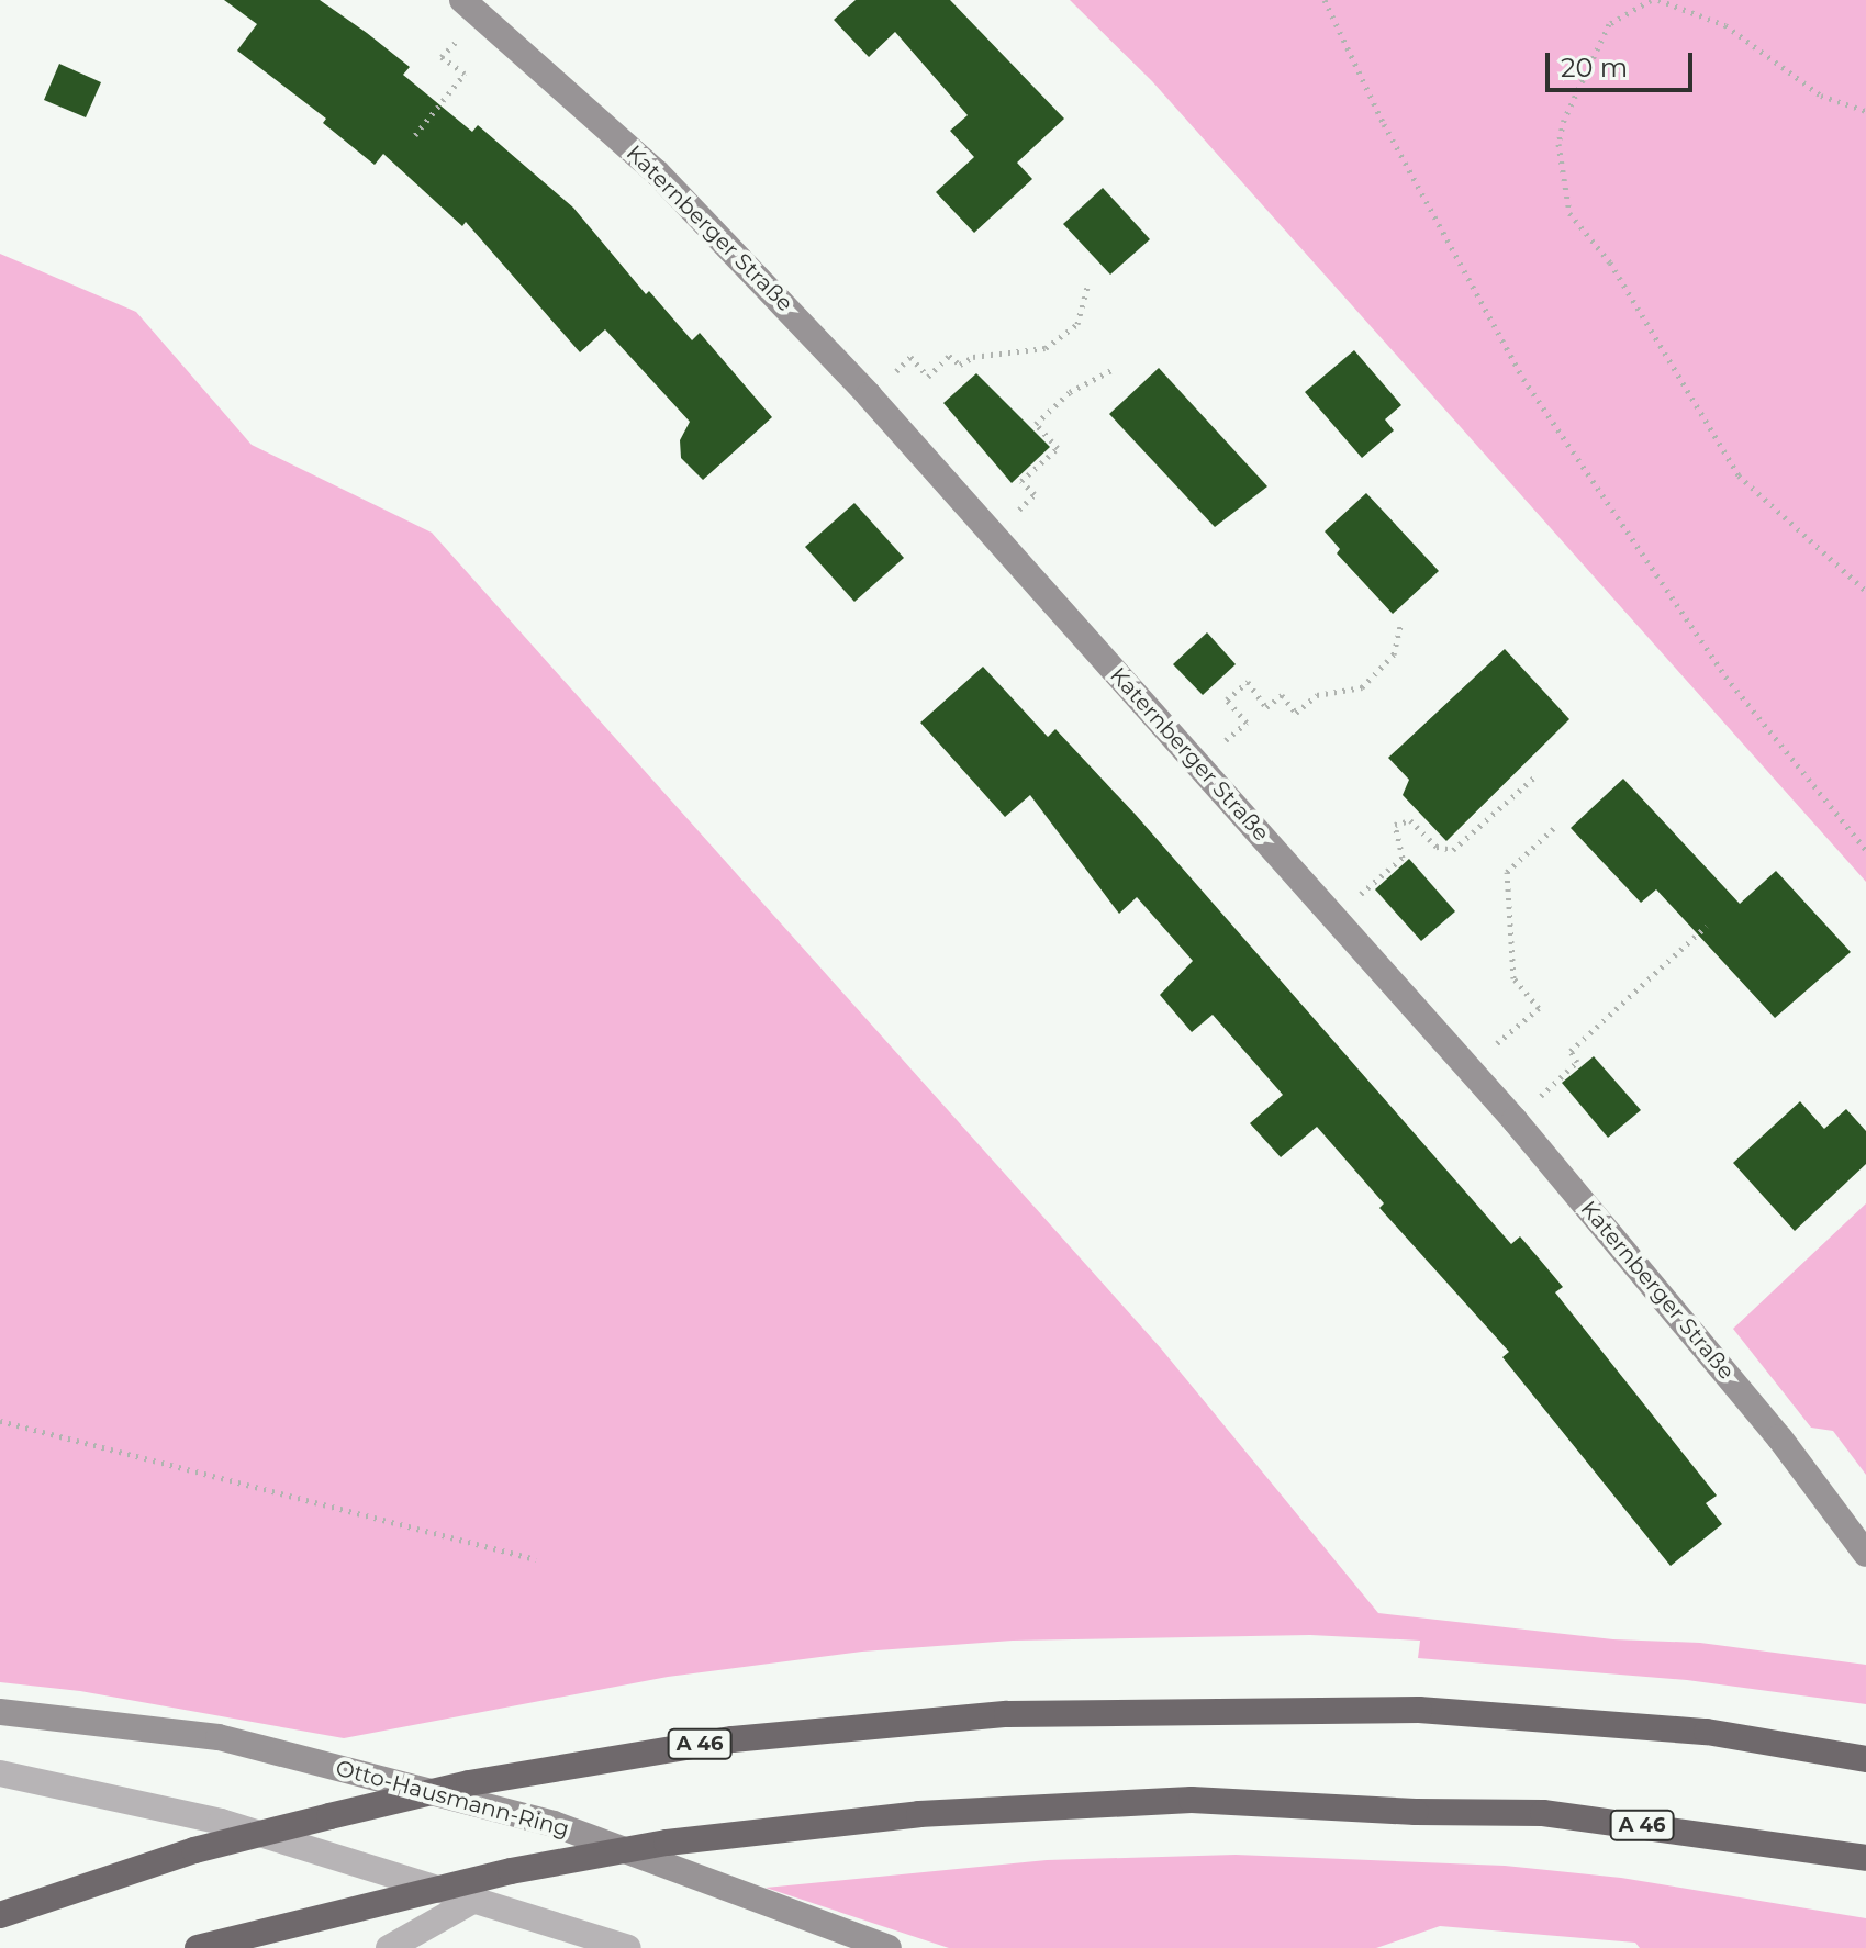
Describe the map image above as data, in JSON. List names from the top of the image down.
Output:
{
  "streets": {
    "highway": ["A 46"],
    "street": ["Katernberger Straße", "Otto-Hausmann-Ring"]
  },
  "scale_bar": "20 m"
}
